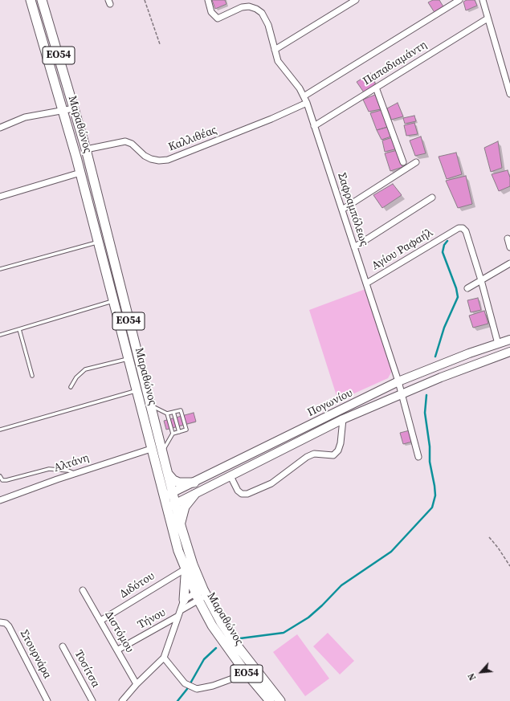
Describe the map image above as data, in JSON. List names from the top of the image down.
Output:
{
  "streets": {
    "main road": ["ΕΟ54", "Μαραθώνος", "Πογωνίου"],
    "street": [
      "Παπαδιαμάντη",
      "Καλλιθέας",
      "Σαφραμπόλεως",
      "Αγίου Ραφαήλ",
      "Αλτάνη",
      "Διδότου",
      "Τήνου",
      "Διστόμου",
      "Στουρνάρα",
      "Τοσίτσα"
    ]
  },
  "crossings": [
    ["Παπαδιαμάντη", "Σαφραμπόλεως"],
    ["Μαραθώνος", "Καλλιθέας"],
    ["Μαραθώνος", "Πογωνίου"],
    ["Μαραθώνος", "Αλτάνη"],
    ["Μαραθώνος", "Διδότου"],
    ["Μαραθώνος", "Τήνου"],
    ["Καλλιθέας", "Σαφραμπόλεως"],
    ["Σαφραμπόλεως", "Αγίου Ραφαήλ"],
    ["Σαφραμπόλεως", "Πογωνίου"],
    ["Διδότου", "Διστόμου"],
    ["Τήνου", "Διστόμου"]
  ],
  "north": "bottom left"
}
